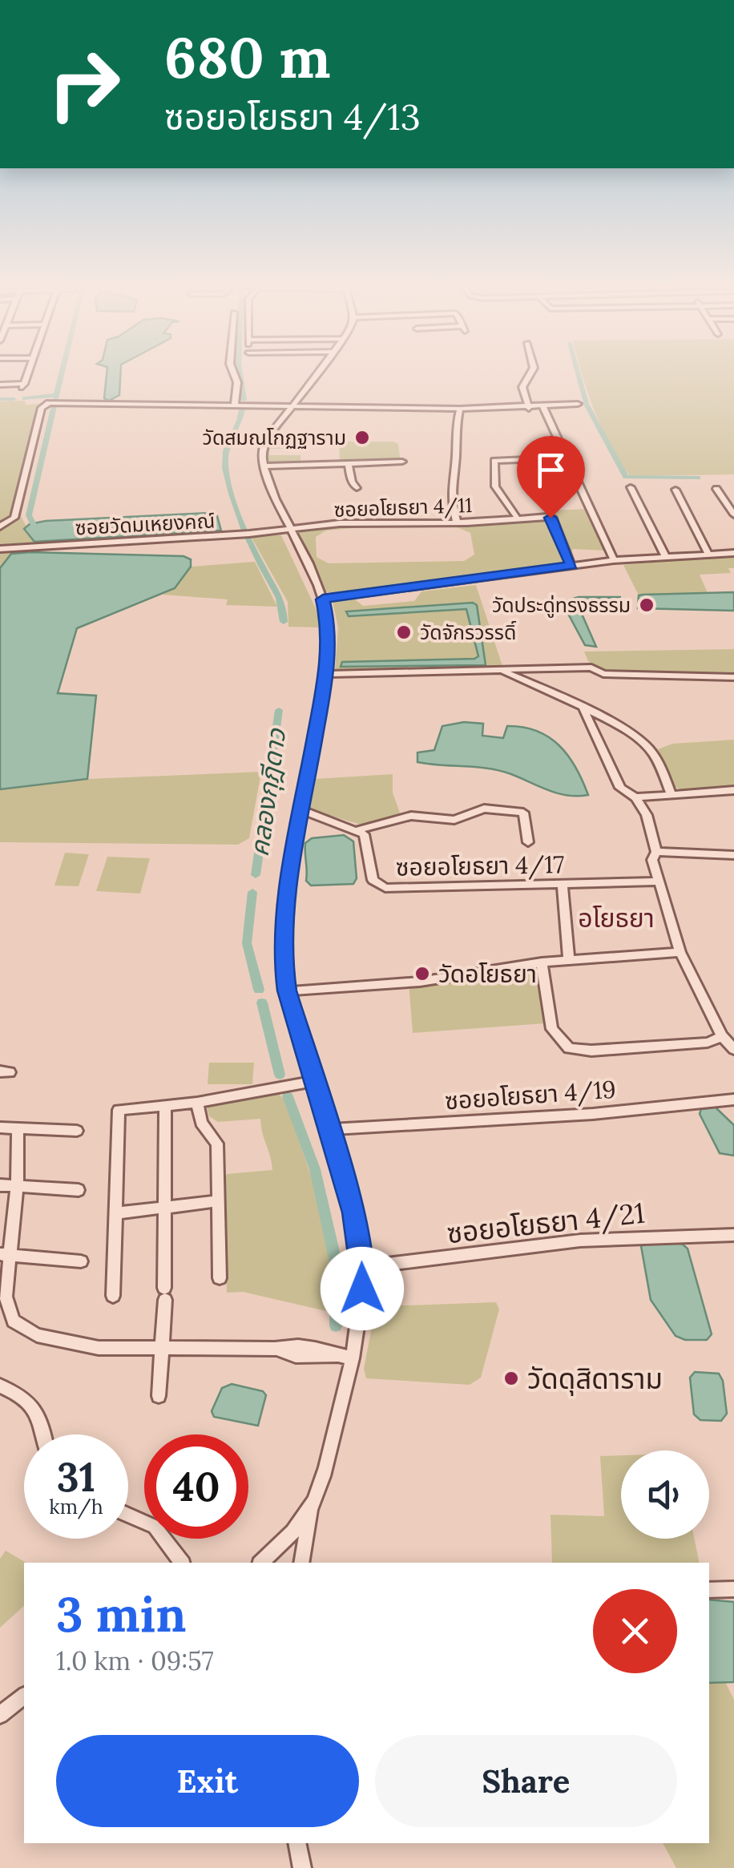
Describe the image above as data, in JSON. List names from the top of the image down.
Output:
{
  "streets": {
    "street": [
      "ซอยอโยธยา 4/11",
      "ซอยวัดมเหยงคณ์",
      "ซอยอโยธยา 4/17",
      "ซอยอโยธยา 4/19",
      "ซอยอโยธยา 4/21"
    ]
  },
  "crossings": [
    ["ซอยอโยธยา 4/11", "ซอยวัดมเหยงคณ์"]
  ],
  "districts": ["อโยธยา"],
  "water": ["คลองกุฎีดาว"],
  "places": [
    "วัดสมณโกฏฐาราม",
    "วัดประดู่ทรงธรรม",
    "วัดจักรวรรดิ์",
    "วัดอโยธยา",
    "วัดดุสิดาราม"
  ],
  "page": {
    "turn": ["680 m", "ซอยอโยธยา 4/13"],
    "speed": "31 km/h",
    "limit": "40",
    "heading": ["3 min", "1.0 km · 09:57"],
    "buttons": ["Exit", "Share"]
  }
}
